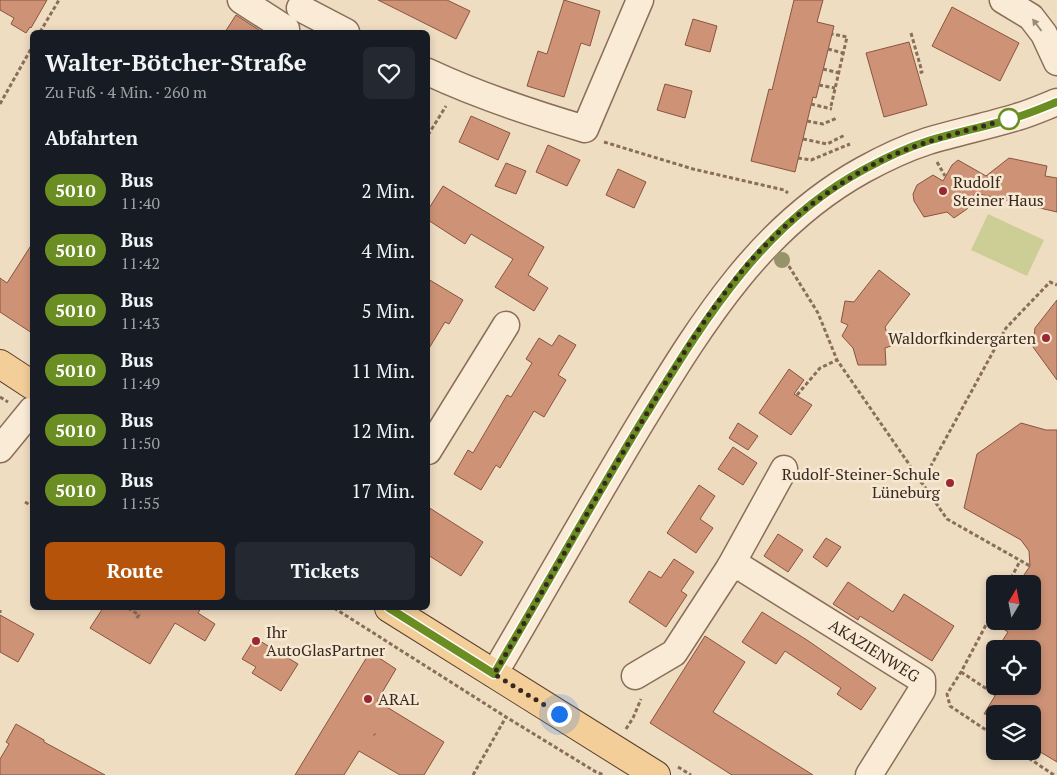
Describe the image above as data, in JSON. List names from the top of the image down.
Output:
{
  "streets": {
    "street": ["AKAZIENWEG"]
  },
  "places": [
    "Rudolf Steiner Haus",
    "Waldorfkindergarten",
    "Rudolf-Steiner-Schule Lüneburg",
    "Ihr AutoGlasPartner",
    "ARAL"
  ],
  "lines": ["bus line 5010"],
  "north": "top",
  "page": {
    "heading": [
      ["Walter-Bötcher-Straße", "Zu Fuß · 4 Min. · 260 m"],
      "Abfahrten"
    ],
    "list": [
      {
        "mark": "5010",
        "name": "Bus",
        "note": "11:40",
        "value": "2 Min."
      },
      {
        "mark": "5010",
        "name": "Bus",
        "note": "11:42",
        "value": "4 Min."
      },
      {
        "mark": "5010",
        "name": "Bus",
        "note": "11:43",
        "value": "5 Min."
      },
      {
        "mark": "5010",
        "name": "Bus",
        "note": "11:49",
        "value": "11 Min."
      },
      {
        "mark": "5010",
        "name": "Bus",
        "note": "11:50",
        "value": "12 Min."
      },
      {
        "mark": "5010",
        "name": "Bus",
        "note": "11:55",
        "value": "17 Min."
      }
    ],
    "buttons": ["Route", "Tickets"]
  }
}
